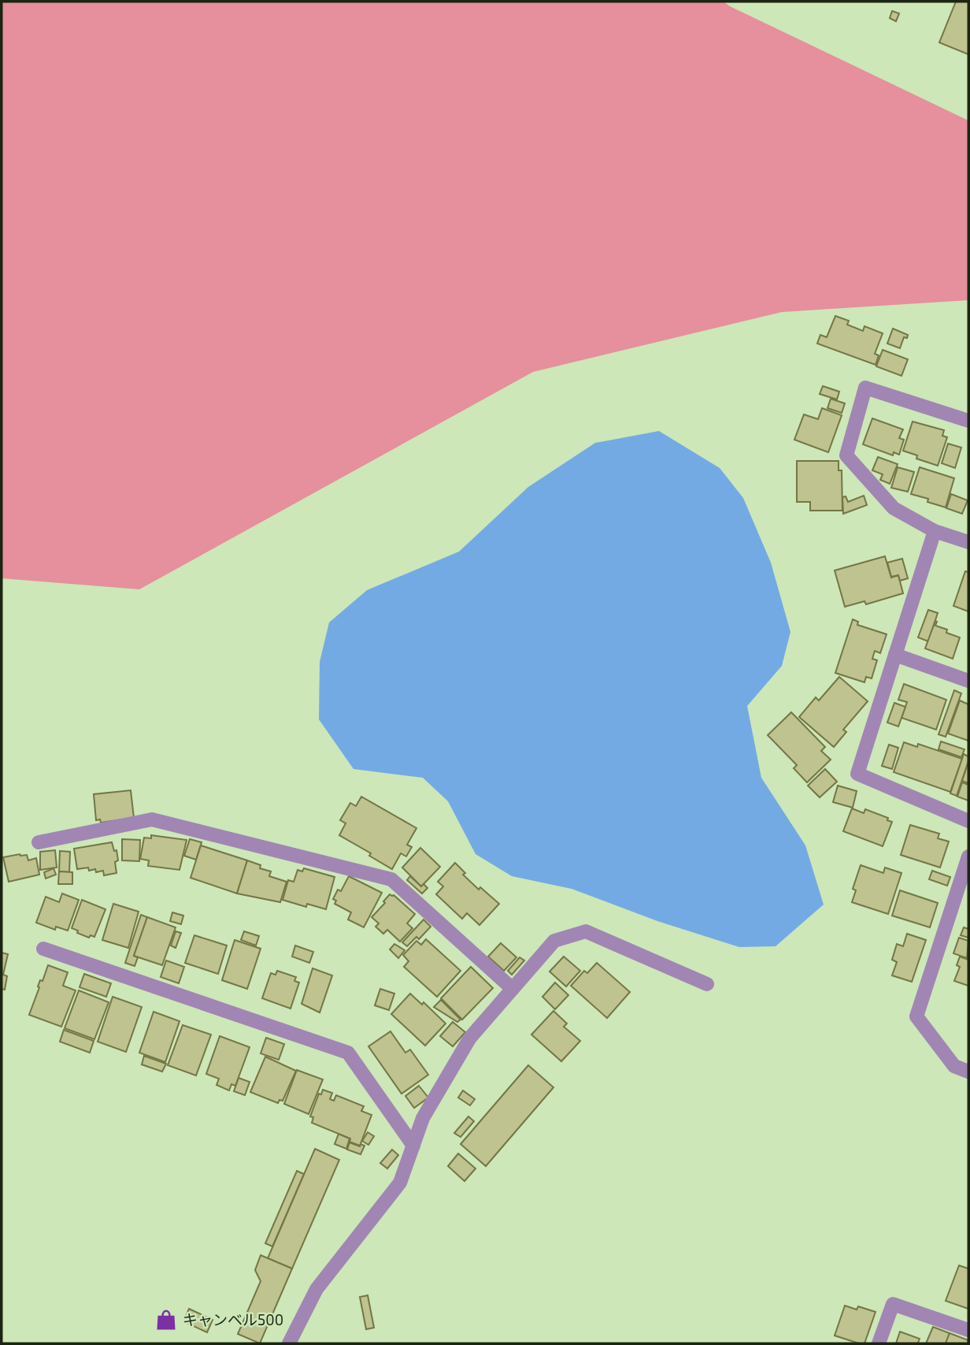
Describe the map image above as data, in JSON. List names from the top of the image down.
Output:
{
  "places": {
    "shop": ["キャンベル500"]
  }
}
